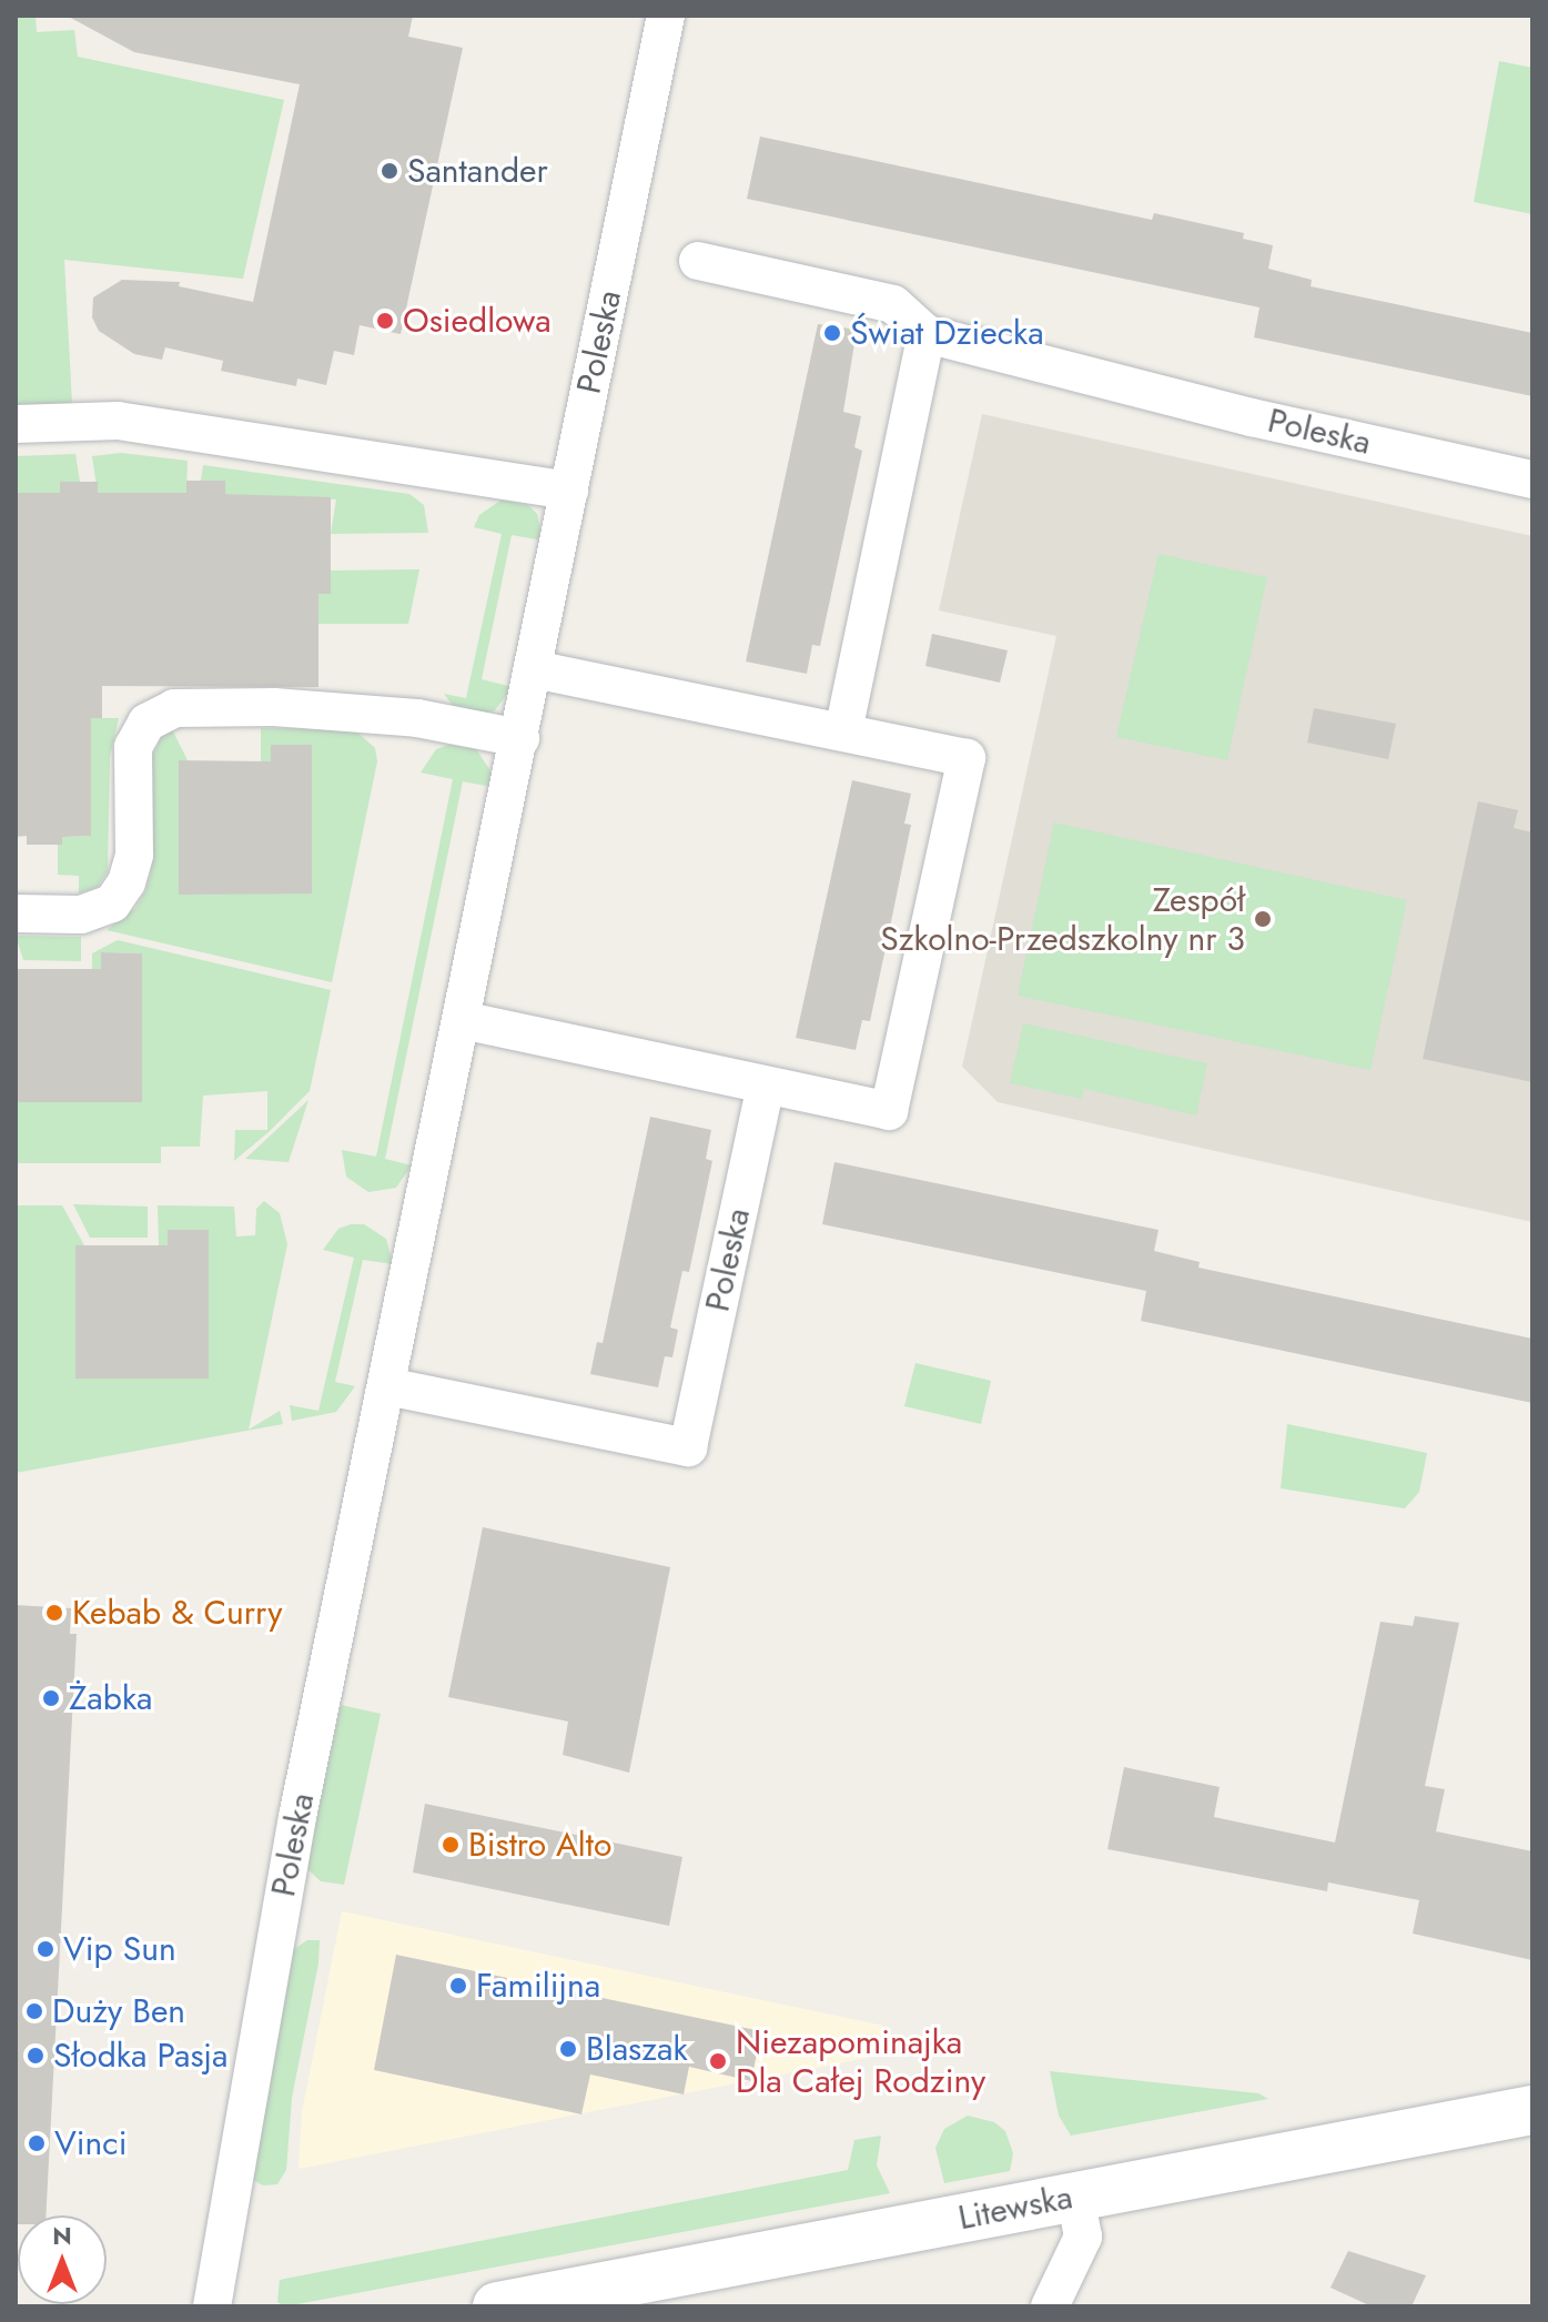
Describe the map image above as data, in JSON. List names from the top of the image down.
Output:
{
  "streets": {
    "street": ["Poleska", "Litewska"]
  },
  "places": [
    "Santander",
    "Osiedlowa",
    "Świat Dziecka",
    "Zespół Szkolno-Przedszkolny nr 3",
    "Kebab & Curry",
    "Żabka",
    "Bistro Alto",
    "Vip Sun",
    "Familijna",
    "Duży Ben",
    "Blaszak",
    "Słodka Pasja",
    "Niezapominajka Dla Całej Rodziny",
    "Vinci"
  ],
  "north": "top"
}
